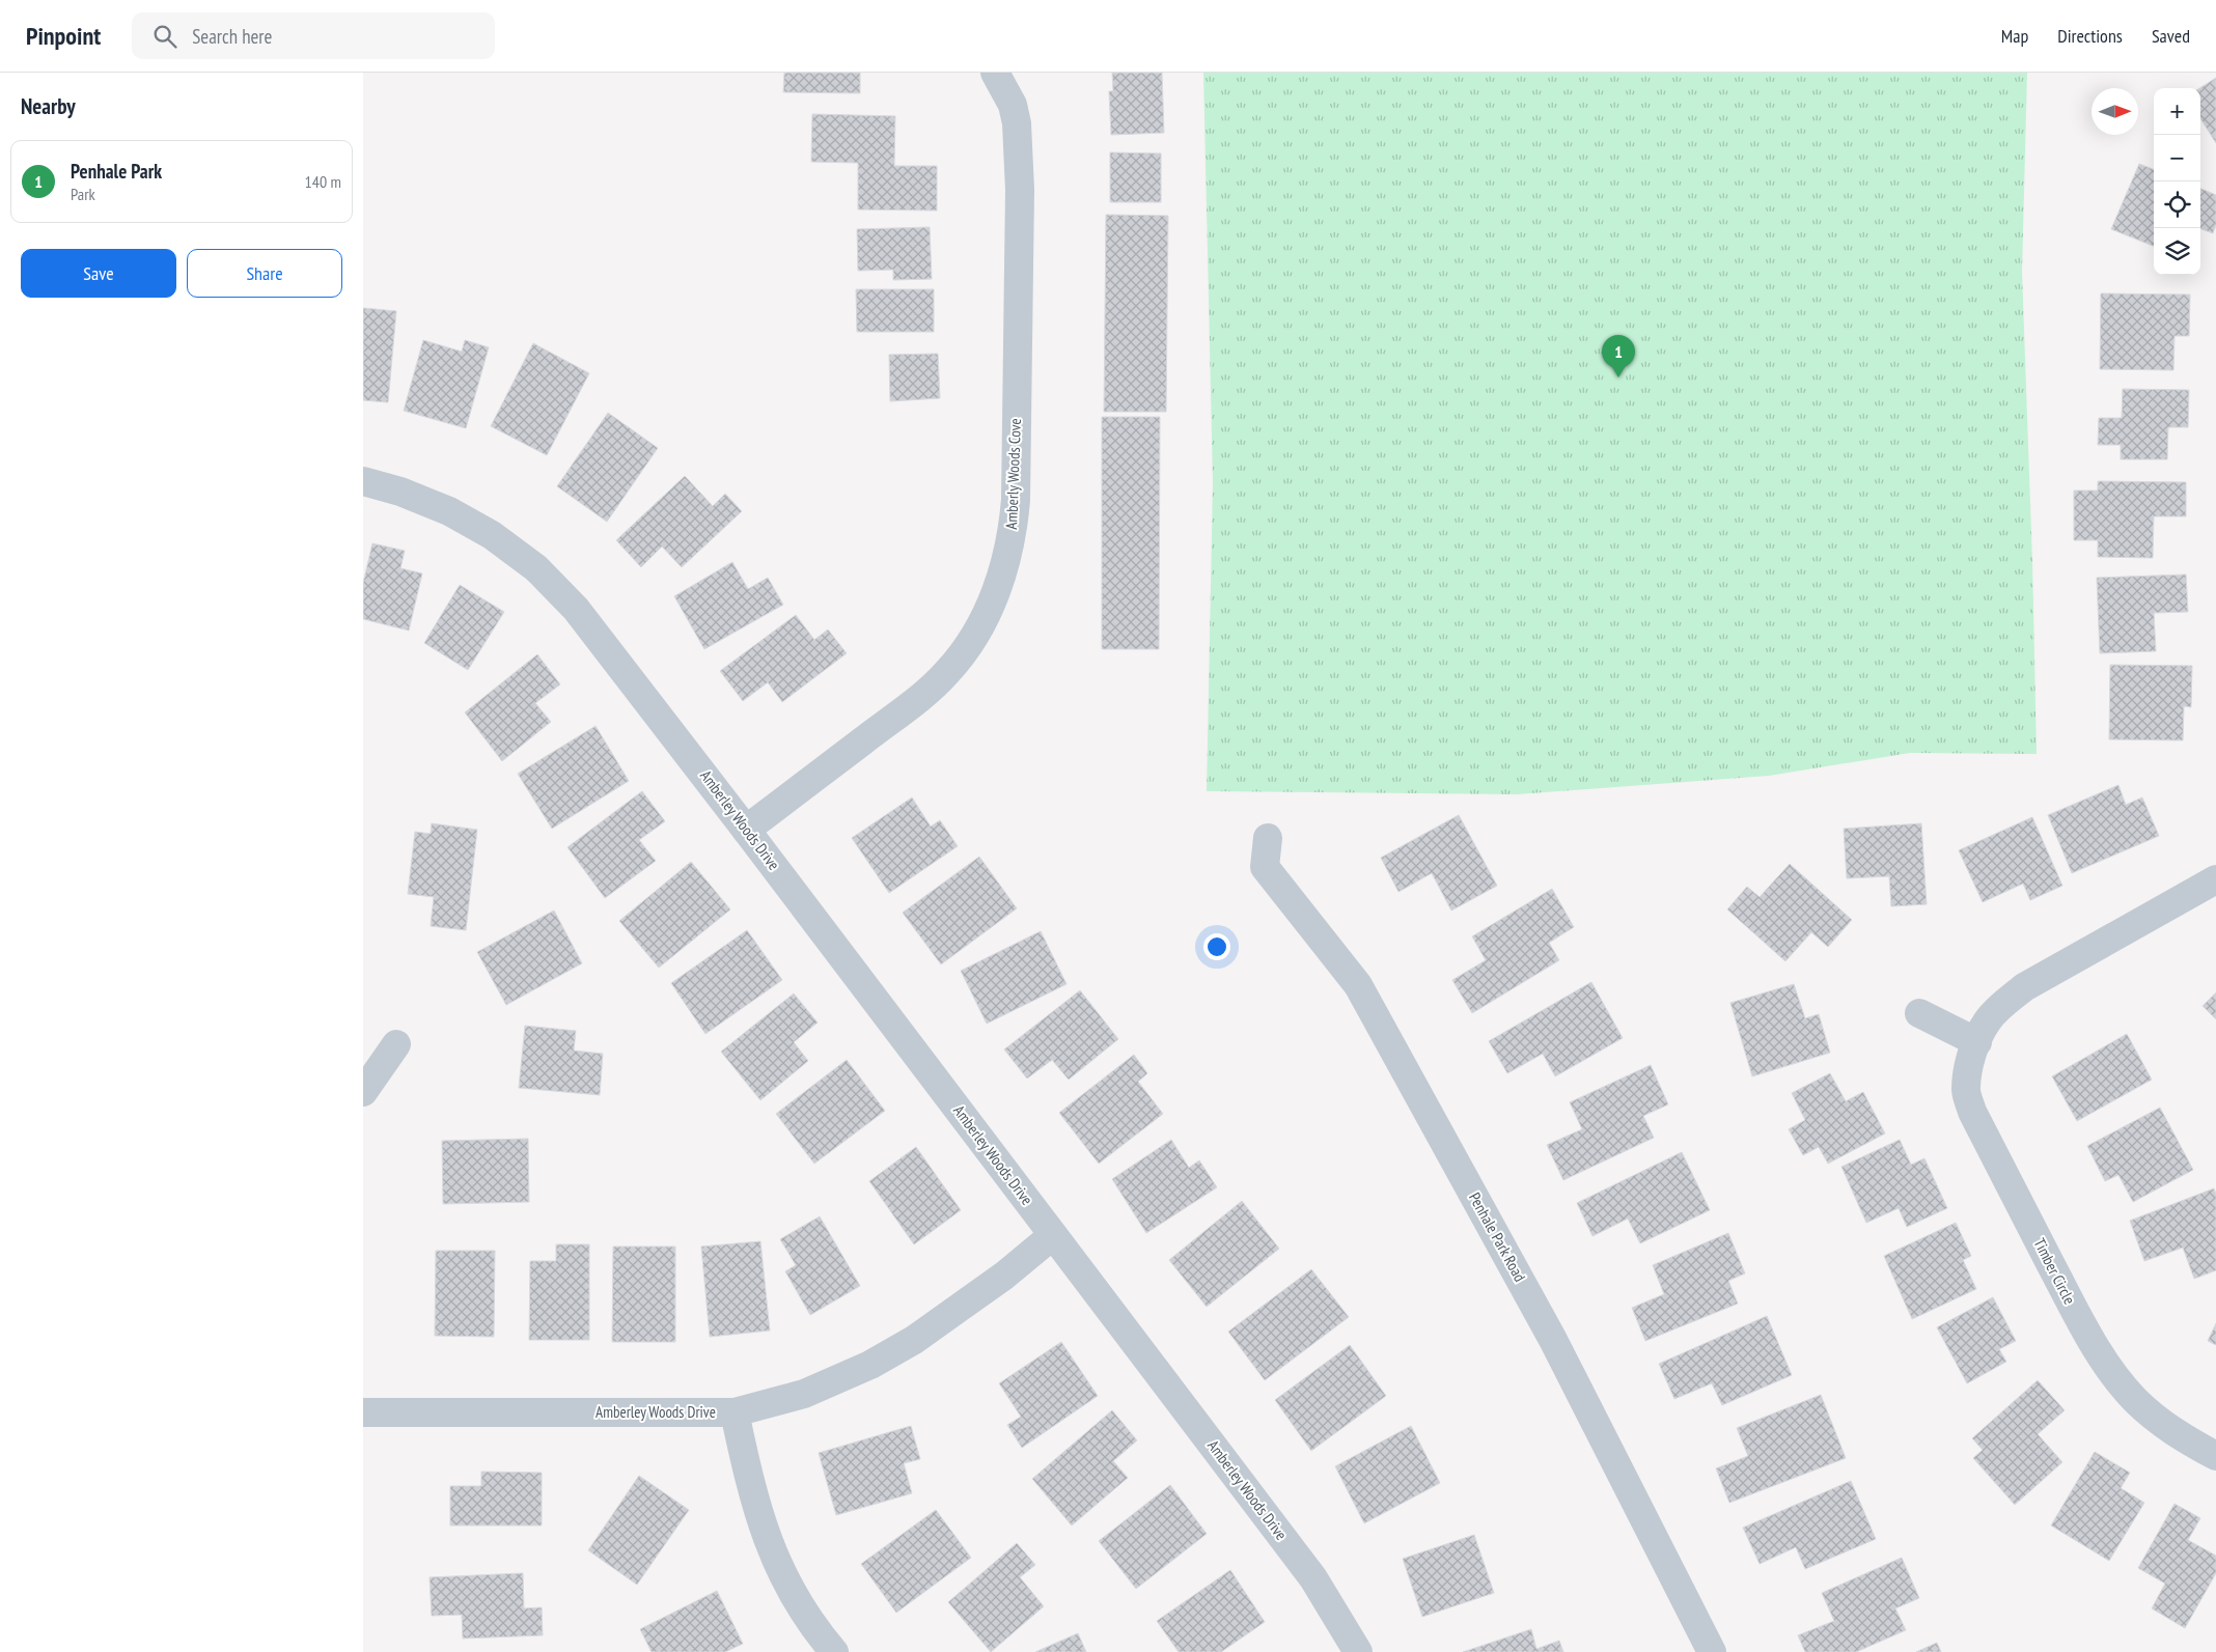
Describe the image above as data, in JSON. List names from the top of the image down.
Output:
{
  "streets": {
    "street": [
      "Amberly Woods Cove",
      "Amberley Woods Drive",
      "Penhale Park Road",
      "Timber Circle"
    ]
  },
  "crossings": [
    ["Amberly Woods Cove", "Amberley Woods Drive"]
  ],
  "north": "right",
  "page": {
    "header": "Pinpoint",
    "search": "Search here",
    "nav": ["Map", "Directions", "Saved"],
    "heading": "Nearby",
    "map_buttons": ["+", "−"],
    "list": [
      {
        "mark": "1",
        "name": "Penhale Park",
        "note": "Park",
        "value": "140 m"
      }
    ],
    "buttons": ["Save", "Share"],
    "pins": "1"
  }
}
